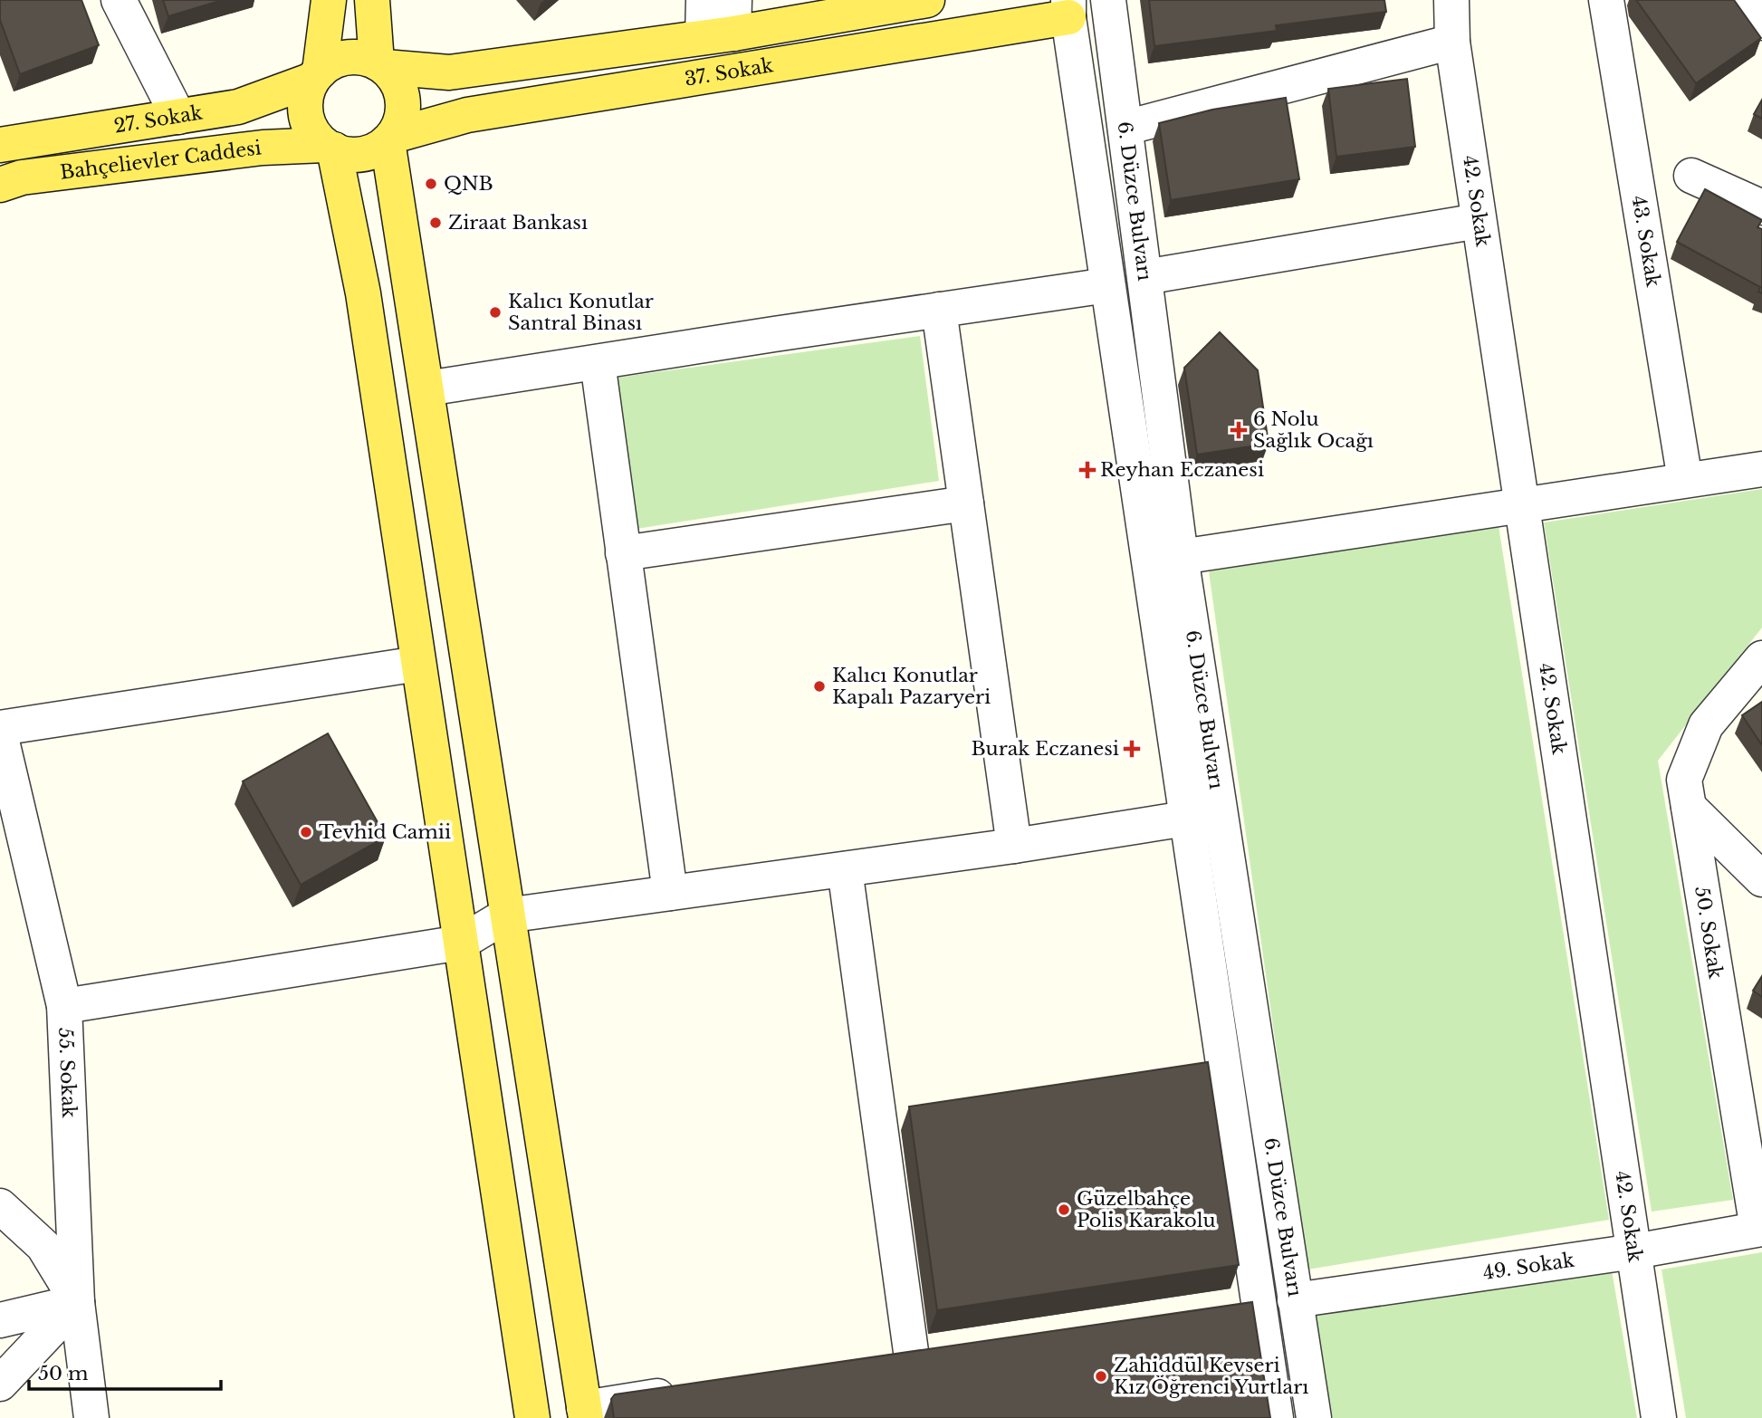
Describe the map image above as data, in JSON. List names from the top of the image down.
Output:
{
  "streets": {
    "main road": ["37. Sokak", "27. Sokak", "Bahçelievler Caddesi"],
    "street": [
      "6. Düzce Bulvarı",
      "42. Sokak",
      "43. Sokak",
      "50. Sokak",
      "55. Sokak",
      "49. Sokak"
    ]
  },
  "crossings": [
    ["37. Sokak", "27. Sokak"],
    ["37. Sokak", "Bahçelievler Caddesi"],
    ["37. Sokak", "6. Düzce Bulvarı"],
    ["27. Sokak", "Bahçelievler Caddesi"],
    ["6. Düzce Bulvarı", "49. Sokak"],
    ["42. Sokak", "49. Sokak"],
    ["50. Sokak", "49. Sokak"]
  ],
  "places": {
    "other": [
      "QNB",
      "Ziraat Bankası",
      "Kalıcı Konutlar Santral Binası",
      "Kalıcı Konutlar Kapalı Pazaryeri",
      "Tevhid Camii",
      "Güzelbahçe Polis Karakolu",
      "Zahiddül Kevseri Kız Öğrenci Yurtları"
    ],
    "health": ["6 Nolu Sağlık Ocağı", "Reyhan Eczanesi", "Burak Eczanesi"]
  },
  "scale_bar": "50 m"
}
